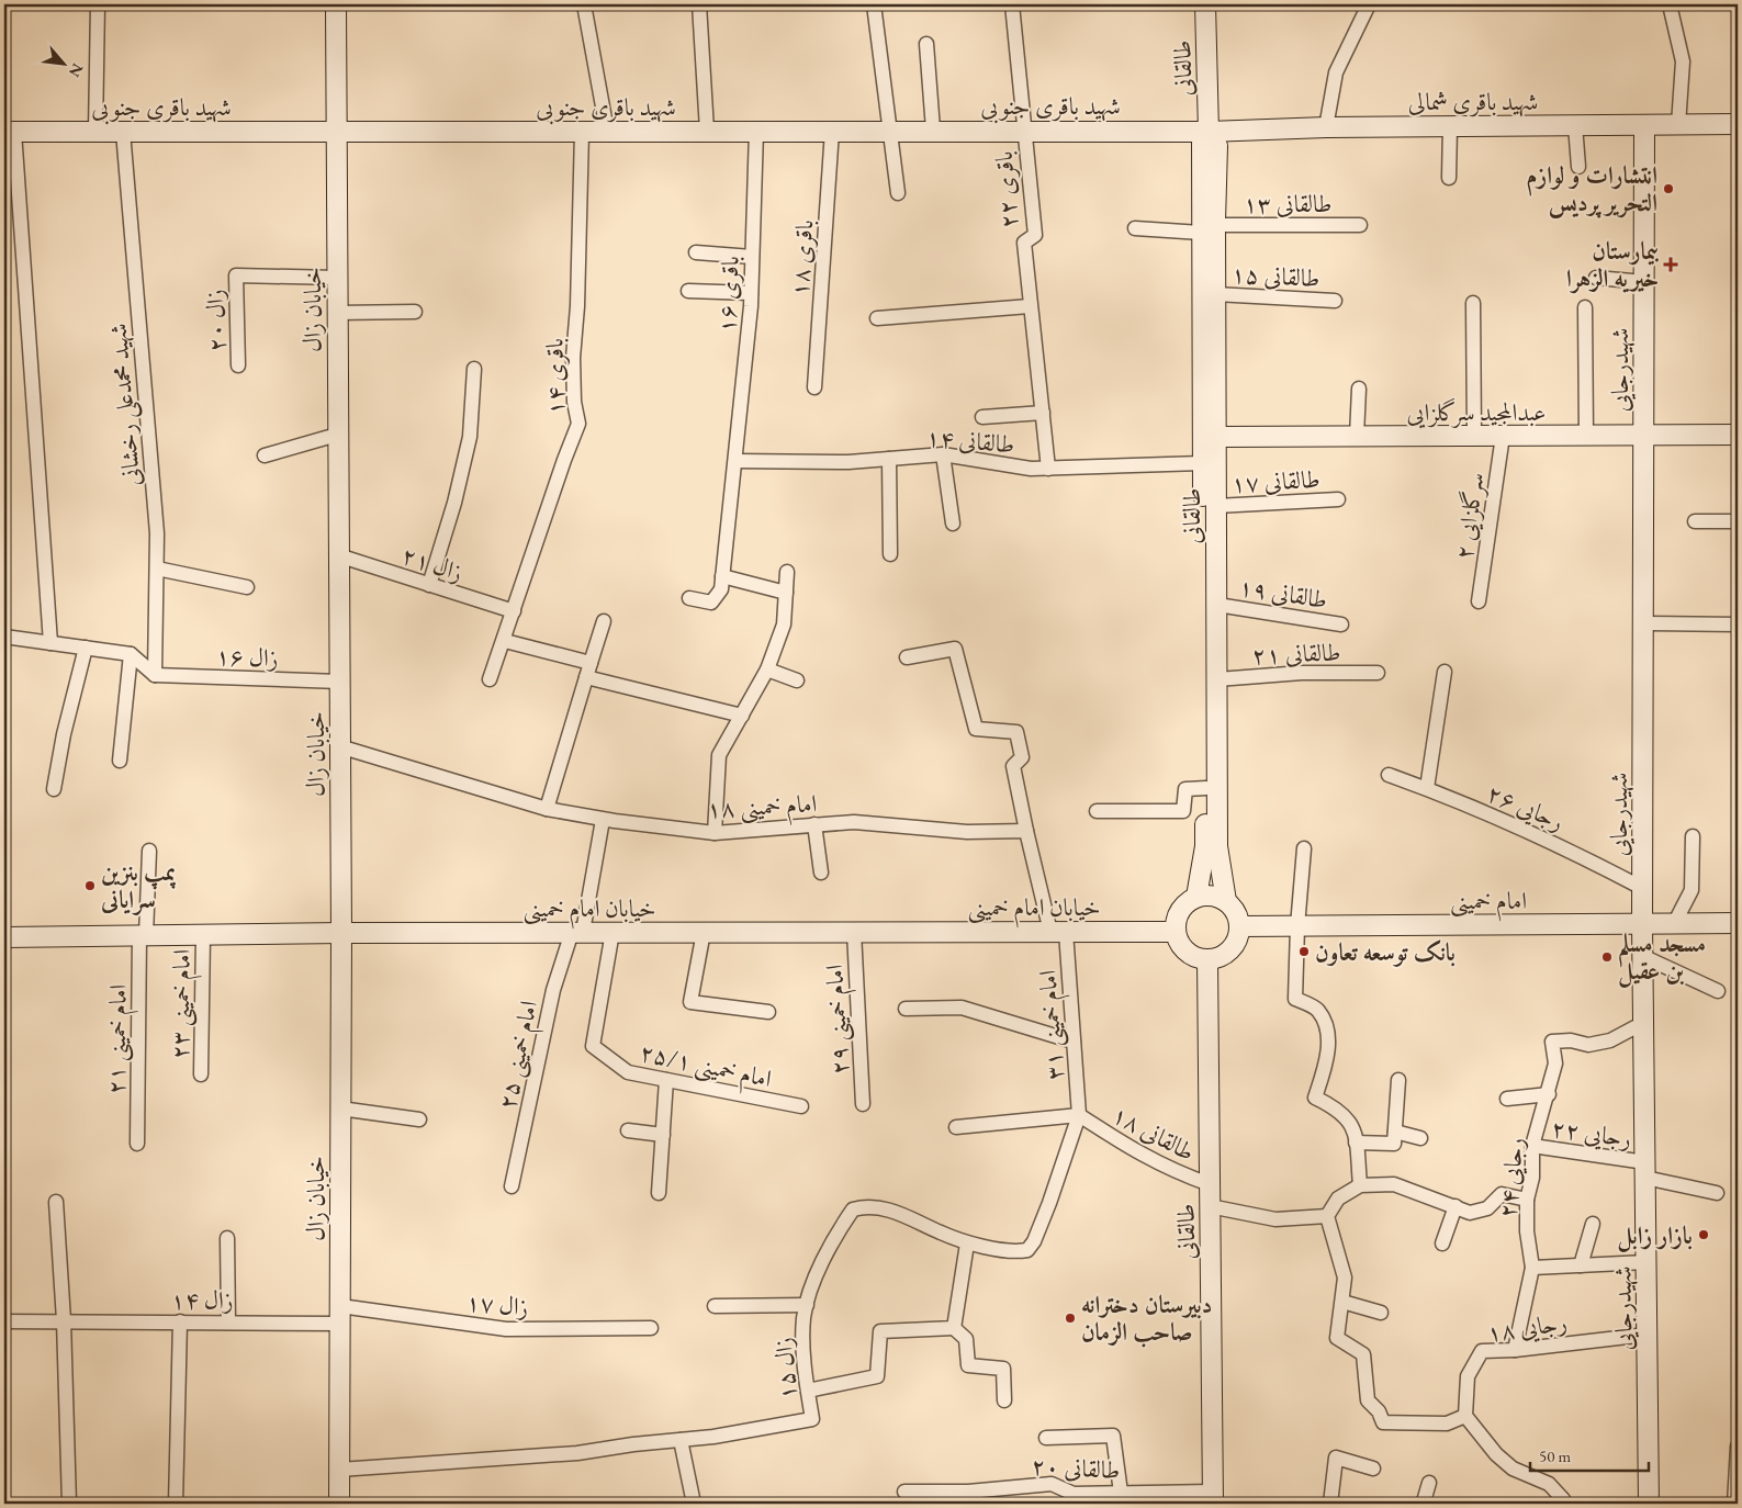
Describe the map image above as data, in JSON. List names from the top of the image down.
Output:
{
  "streets": {
    "main road": [
      "طالقانی",
      "شهید باقری شمالی",
      "شهید باقری جنوبی",
      "خیابان زال",
      "شهیدرجایی",
      "عبدالمجید سرگلزایی",
      "امام خمینی",
      "خیابان امام خمینی"
    ],
    "street": [
      "باقری ۲۲",
      "طالقانی ۱۳",
      "باقری ۱۸",
      "طالقانی ۱۵",
      "باقری ۱۶",
      "زال ۲۰",
      "باقری ۱۴",
      "شهید محمدعلی رخشانی",
      "طالقانی ۱۴",
      "طالقانی ۱۷",
      "سرگلزایی ۲",
      "زال ۲۱",
      "طالقانی ۱۹",
      "طالقانی ۲۱",
      "زال ۱۶",
      "امام خمینی ۱۸",
      "رجایی ۲۶",
      "امام خمینی ۲۳",
      "امام خمینی ۲۹",
      "امام خمینی ۳۱",
      "امام خمینی ۲۱",
      "امام خمینی ۲۵",
      "امام خمینی ۲۵/۱",
      "طالقانی ۱۸",
      "رجایی ۲۲",
      "رجایی ۲۴",
      "زال ۱۴",
      "زال ۱۷",
      "رجایی ۱۸",
      "زال ۱۵",
      "طالقانی ۲۰"
    ]
  },
  "crossings": [
    ["طالقانی", "شهید باقری شمالی"],
    ["طالقانی", "شهید باقری جنوبی"],
    ["طالقانی", "طالقانی ۱۳"],
    ["طالقانی", "طالقانی ۱۵"],
    ["طالقانی", "عبدالمجید سرگلزایی"],
    ["طالقانی", "طالقانی ۱۴"],
    ["طالقانی", "طالقانی ۱۷"],
    ["طالقانی", "طالقانی ۱۹"],
    ["طالقانی", "طالقانی ۲۱"],
    ["طالقانی", "امام خمینی"],
    ["طالقانی", "خیابان امام خمینی"],
    ["طالقانی", "طالقانی ۱۸"],
    ["طالقانی", "طالقانی ۲۰"],
    ["شهید باقری شمالی", "شهید باقری جنوبی"],
    ["شهید باقری شمالی", "شهیدرجایی"],
    ["شهید باقری جنوبی", "باقری ۲۲"],
    ["شهید باقری جنوبی", "باقری ۱۸"],
    ["شهید باقری جنوبی", "باقری ۱۶"],
    ["شهید باقری جنوبی", "خیابان زال"],
    ["شهید باقری جنوبی", "باقری ۱۴"],
    ["شهید باقری جنوبی", "شهید محمدعلی رخشانی"],
    ["باقری ۲۲", "طالقانی ۱۴"],
    ["باقری ۱۶", "طالقانی ۱۴"],
    ["خیابان زال", "زال ۲۰"],
    ["خیابان زال", "زال ۲۱"],
    ["خیابان زال", "زال ۱۶"],
    ["خیابان زال", "امام خمینی ۱۸"],
    ["خیابان زال", "خیابان امام خمینی"],
    ["خیابان زال", "زال ۱۴"],
    ["خیابان زال", "زال ۱۷"],
    ["خیابان زال", "زال ۱۵"],
    ["شهیدرجایی", "عبدالمجید سرگلزایی"],
    ["شهیدرجایی", "رجایی ۲۶"],
    ["شهیدرجایی", "امام خمینی"],
    ["شهیدرجایی", "رجایی ۲۲"],
    ["شهیدرجایی", "رجایی ۲۴"],
    ["شهیدرجایی", "رجایی ۱۸"],
    ["باقری ۱۴", "زال ۲۱"],
    ["شهید محمدعلی رخشانی", "زال ۱۶"],
    ["عبدالمجید سرگلزایی", "سرگلزایی ۲"],
    ["امام خمینی ۱۸", "امام خمینی ۲۵"],
    ["امام خمینی", "خیابان امام خمینی"],
    ["خیابان امام خمینی", "امام خمینی ۲۳"],
    ["خیابان امام خمینی", "امام خمینی ۲۹"],
    ["خیابان امام خمینی", "امام خمینی ۳۱"],
    ["خیابان امام خمینی", "امام خمینی ۲۱"],
    ["خیابان امام خمینی", "امام خمینی ۲۵"],
    ["خیابان امام خمینی", "امام خمینی ۲۵/۱"],
    ["امام خمینی ۳۱", "طالقانی ۱۸"],
    ["امام خمینی ۳۱", "زال ۱۵"],
    ["طالقانی ۱۸", "زال ۱۵"],
    ["رجایی ۲۲", "رجایی ۲۴"],
    ["رجایی ۲۴", "رجایی ۱۸"],
    ["زال ۱۴", "زال ۱۷"]
  ],
  "places": {
    "other": [
      "انتشارات و لوازم التحریر پردیس",
      "پمپ بنزین سرایانی",
      "بانک توسعه تعاون",
      "مسجد مسلم بن عقیل",
      "بازار زابل",
      "دبیرستان دخترانه صاحب الزمان"
    ],
    "health": ["بیمارستان خیریه الزهرا"]
  },
  "scale_bar": "50 m",
  "north": "bottom right"
}
